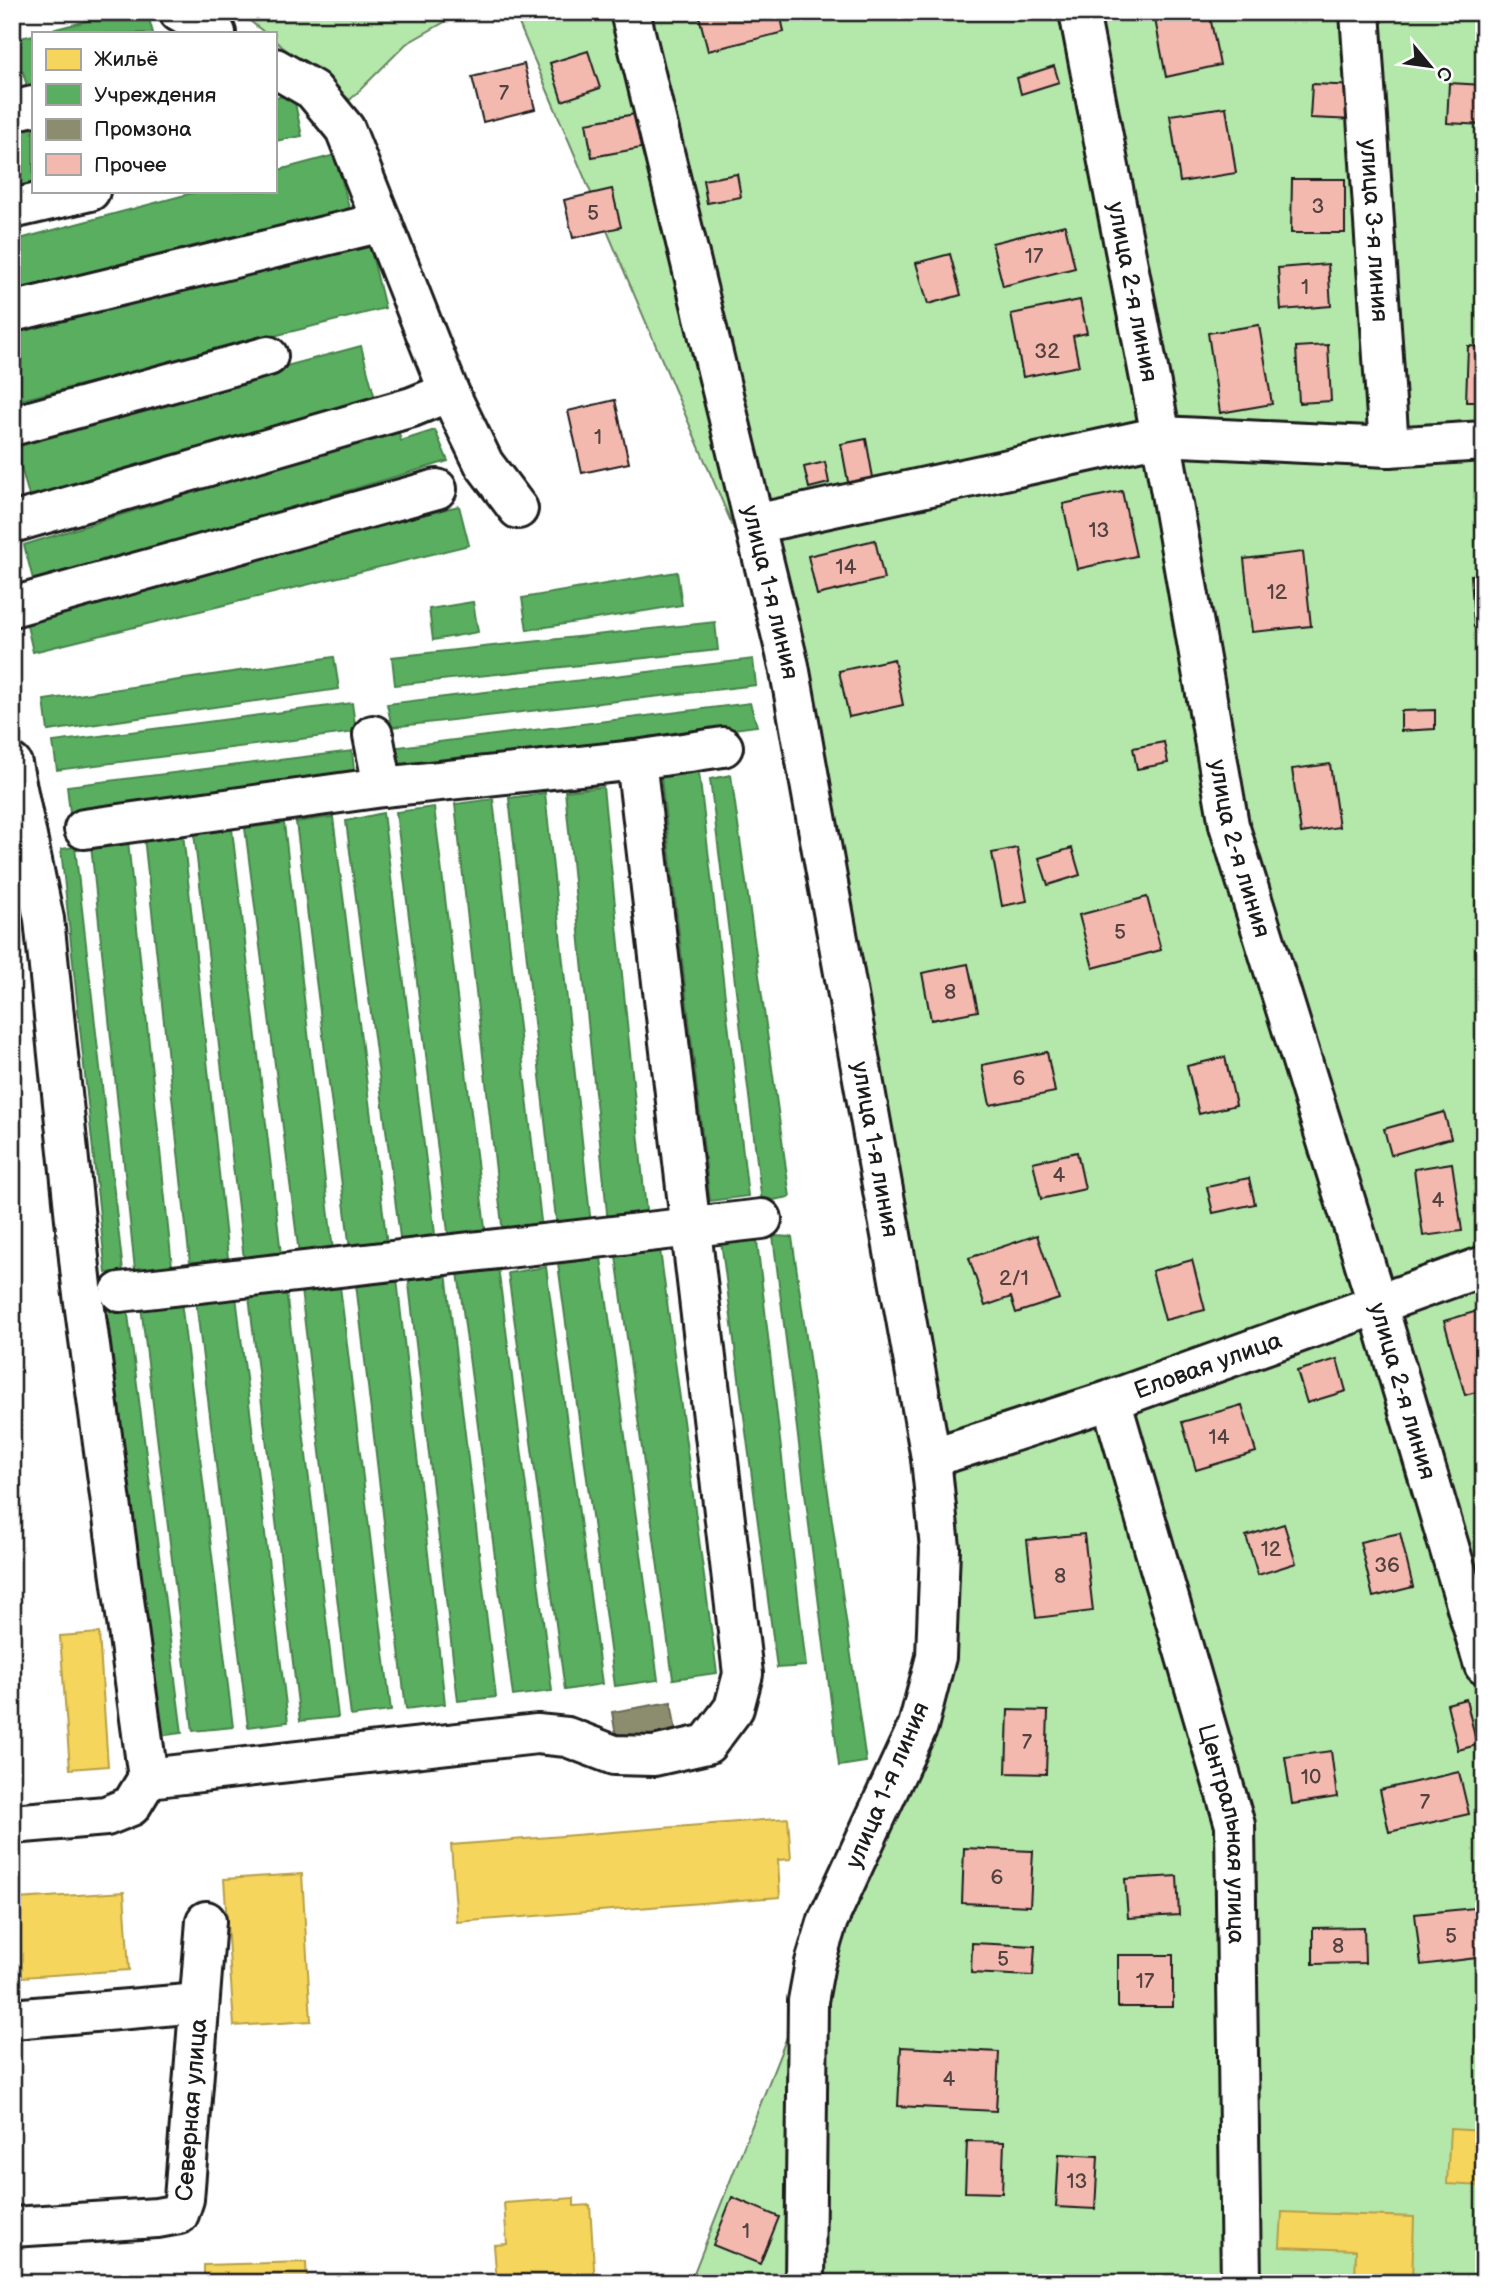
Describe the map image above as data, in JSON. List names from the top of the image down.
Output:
{
  "streets": {
    "street": [
      "улица 3-я линия",
      "улица 2-я линия",
      "улица 1-я линия",
      "Еловая улица",
      "Центральная улица",
      "Северная улица"
    ]
  },
  "crossings": [
    ["улица 2-я линия", "Еловая улица"],
    ["улица 1-я линия", "Еловая улица"],
    ["Еловая улица", "Центральная улица"]
  ],
  "house_numbers": [
    "7",
    "3",
    "5",
    "17",
    "1",
    "32",
    "1",
    "13",
    "14",
    "12",
    "5",
    "8",
    "6",
    "4",
    "4",
    "2/1",
    "14",
    "12",
    "36",
    "8",
    "7",
    "10",
    "7",
    "6",
    "5",
    "8",
    "5",
    "17",
    "4",
    "13",
    "1"
  ],
  "legend": [
    "Жильё",
    "Учреждения",
    "Промзона",
    "Прочее"
  ],
  "north": "bottom right"
}
